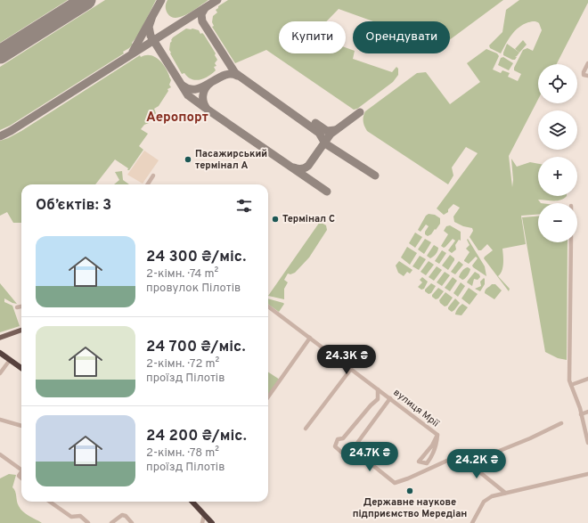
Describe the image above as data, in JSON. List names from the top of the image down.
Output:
{
  "streets": {
    "street": ["вулиця Мрії"]
  },
  "districts": ["Аеропорт"],
  "places": ["Пасажирський термінал A", "Термінал C", "Державне наукове підприємство Мередіан"],
  "page": {
    "chip": ["Купити", "Орендувати"],
    "map_buttons": ["+", "−"],
    "heading": "Об’єктів: 3",
    "list": [
      {
        "name": "24 300 ₴/міс.",
        "note": "2-кімн. · 74 m² · провулок Пілотів"
      },
      {
        "name": "24 700 ₴/міс.",
        "note": "2-кімн. · 72 m² · проїзд Пілотів"
      },
      {
        "name": "24 200 ₴/міс.",
        "note": "2-кімн. · 78 m² · проїзд Пілотів"
      }
    ],
    "price": ["24.3K ₴", "24.7K ₴", "24.2K ₴"]
  }
}
